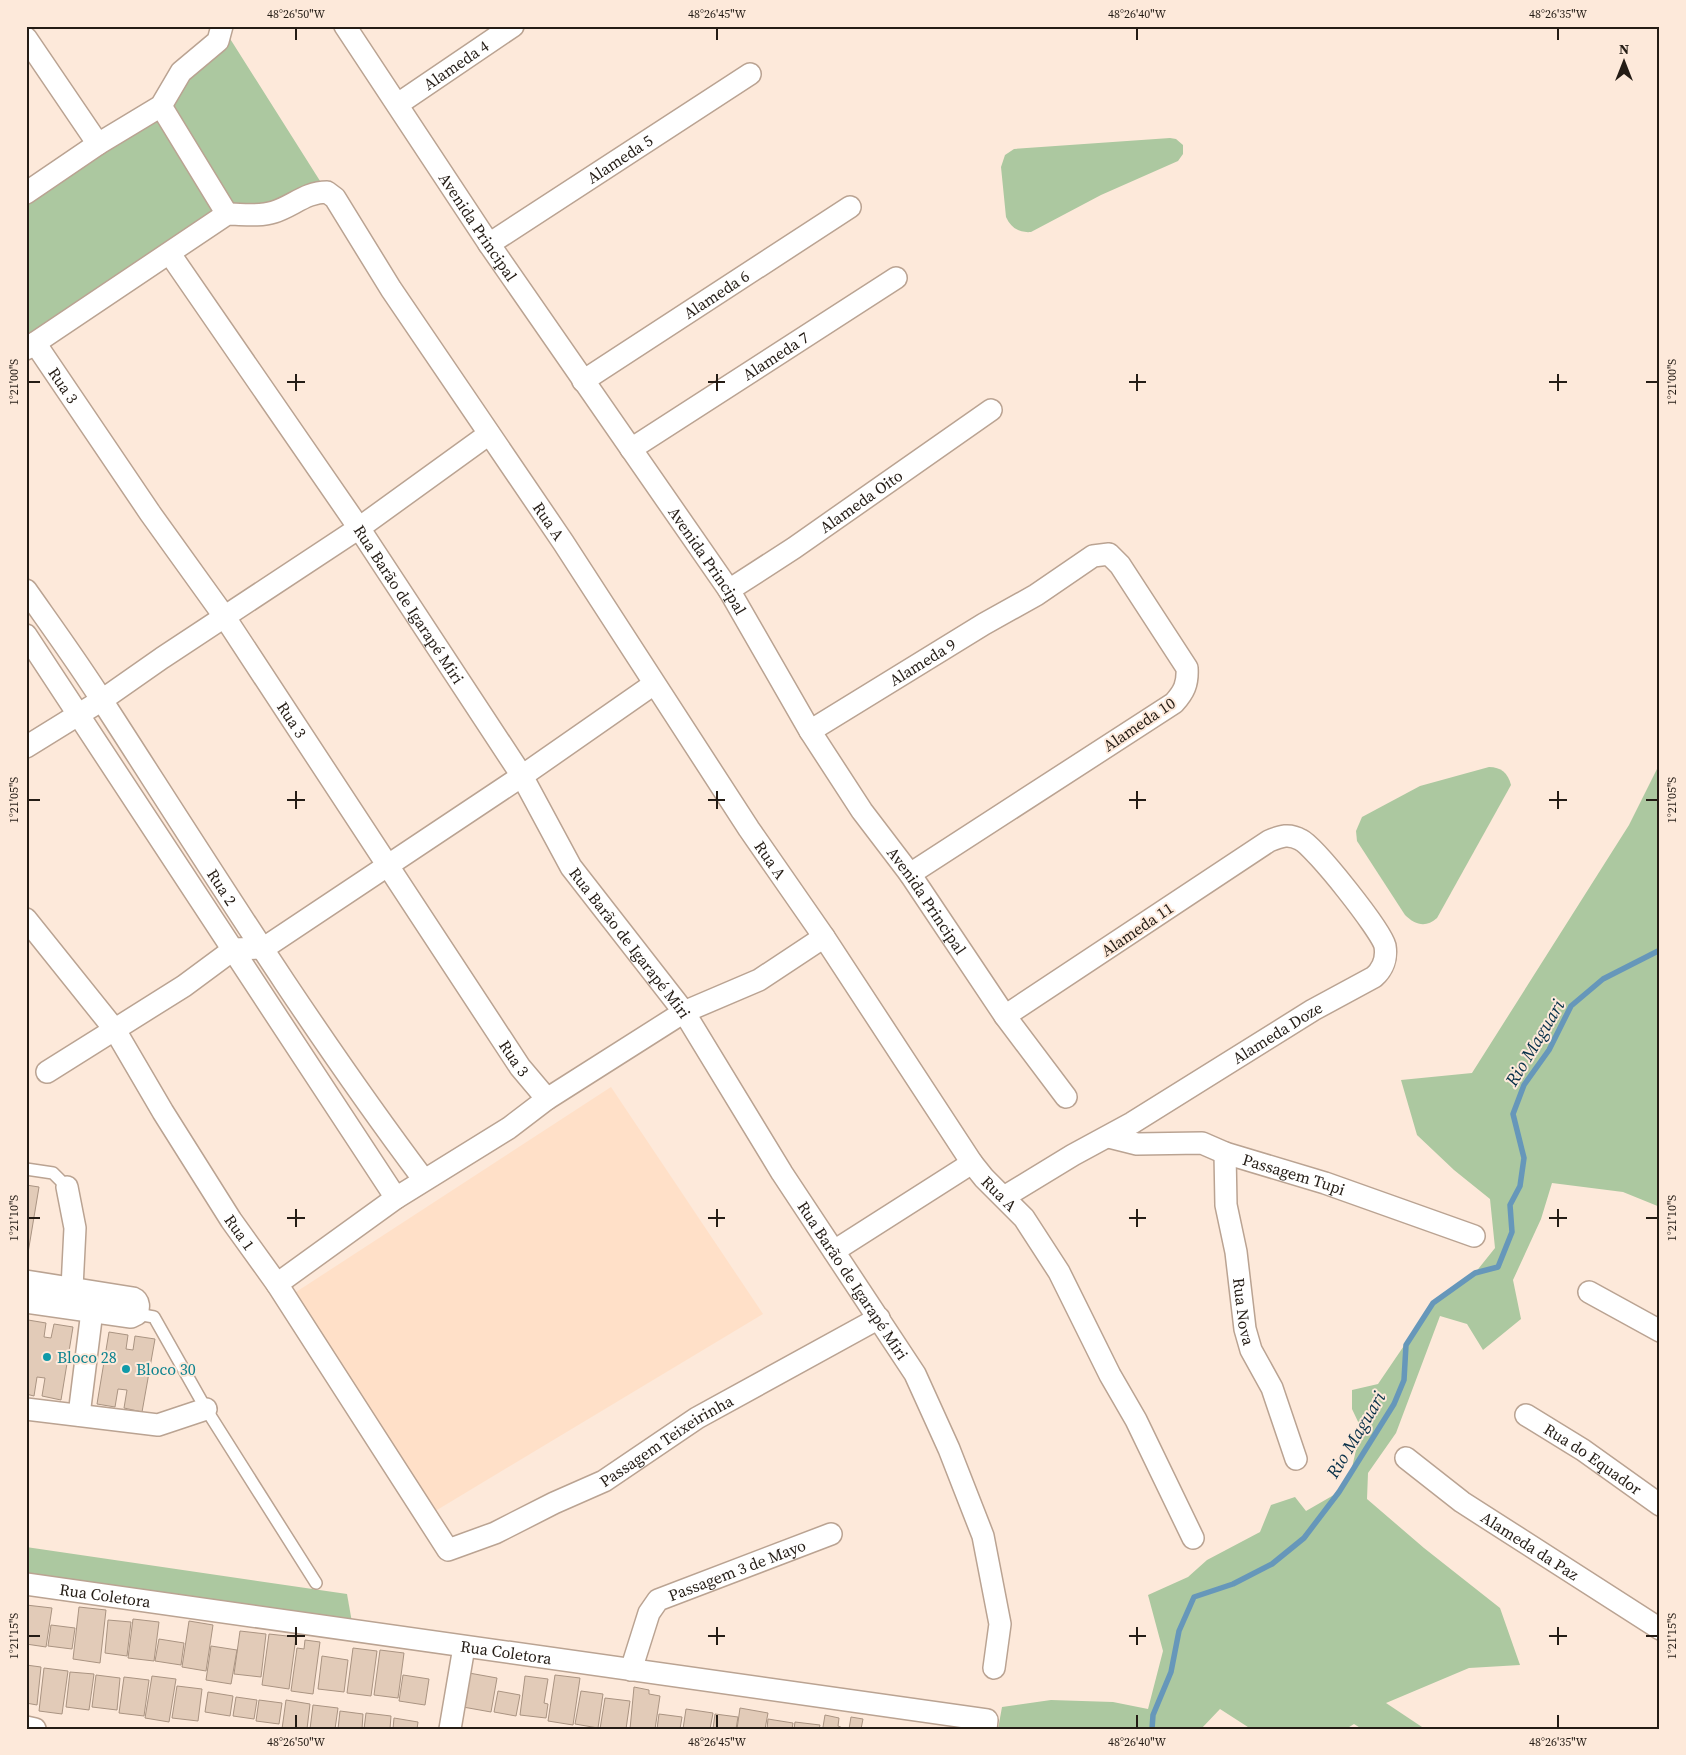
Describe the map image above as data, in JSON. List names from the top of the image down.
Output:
{
  "streets": {
    "street": [
      "Alameda 4",
      "Alameda 5",
      "Avenida Principal",
      "Alameda 6",
      "Alameda 7",
      "Rua 3",
      "Alameda Oito",
      "Rua A",
      "Rua Barão de Igarapé Miri",
      "Alameda 9",
      "Alameda 10",
      "Rua 2",
      "Alameda 11",
      "Alameda Doze",
      "Passagem Tupi",
      "Rua 1",
      "Rua Nova",
      "Passagem Teixeirinha",
      "Rua do Equador",
      "Alameda da Paz",
      "Passagem 3 de Mayo",
      "Rua Coletora"
    ]
  },
  "crossings": [
    ["Alameda 4", "Avenida Principal"],
    ["Alameda 5", "Avenida Principal"],
    ["Avenida Principal", "Alameda 6"],
    ["Avenida Principal", "Alameda 7"],
    ["Avenida Principal", "Alameda Oito"],
    ["Avenida Principal", "Alameda 9"],
    ["Avenida Principal", "Alameda 10"],
    ["Avenida Principal", "Alameda 11"],
    ["Rua A", "Alameda Doze"],
    ["Rua Barão de Igarapé Miri", "Passagem Teixeirinha"],
    ["Alameda 9", "Alameda 10"],
    ["Alameda 11", "Alameda Doze"],
    ["Alameda Doze", "Passagem Tupi"],
    ["Passagem Tupi", "Rua Nova"],
    ["Rua 1", "Passagem Teixeirinha"],
    ["Passagem 3 de Mayo", "Rua Coletora"]
  ],
  "water": ["Rio Maguari"],
  "places": ["Bloco 28", "Bloco 30"],
  "north": "top",
  "coordinates": [
    "48°26'50\"W",
    "48°26'45\"W",
    "48°26'40\"W",
    "48°26'35\"W",
    "1°21'00\"S",
    "1°21'05\"S",
    "1°21'10\"S",
    "1°21'15\"S"
  ]
}
